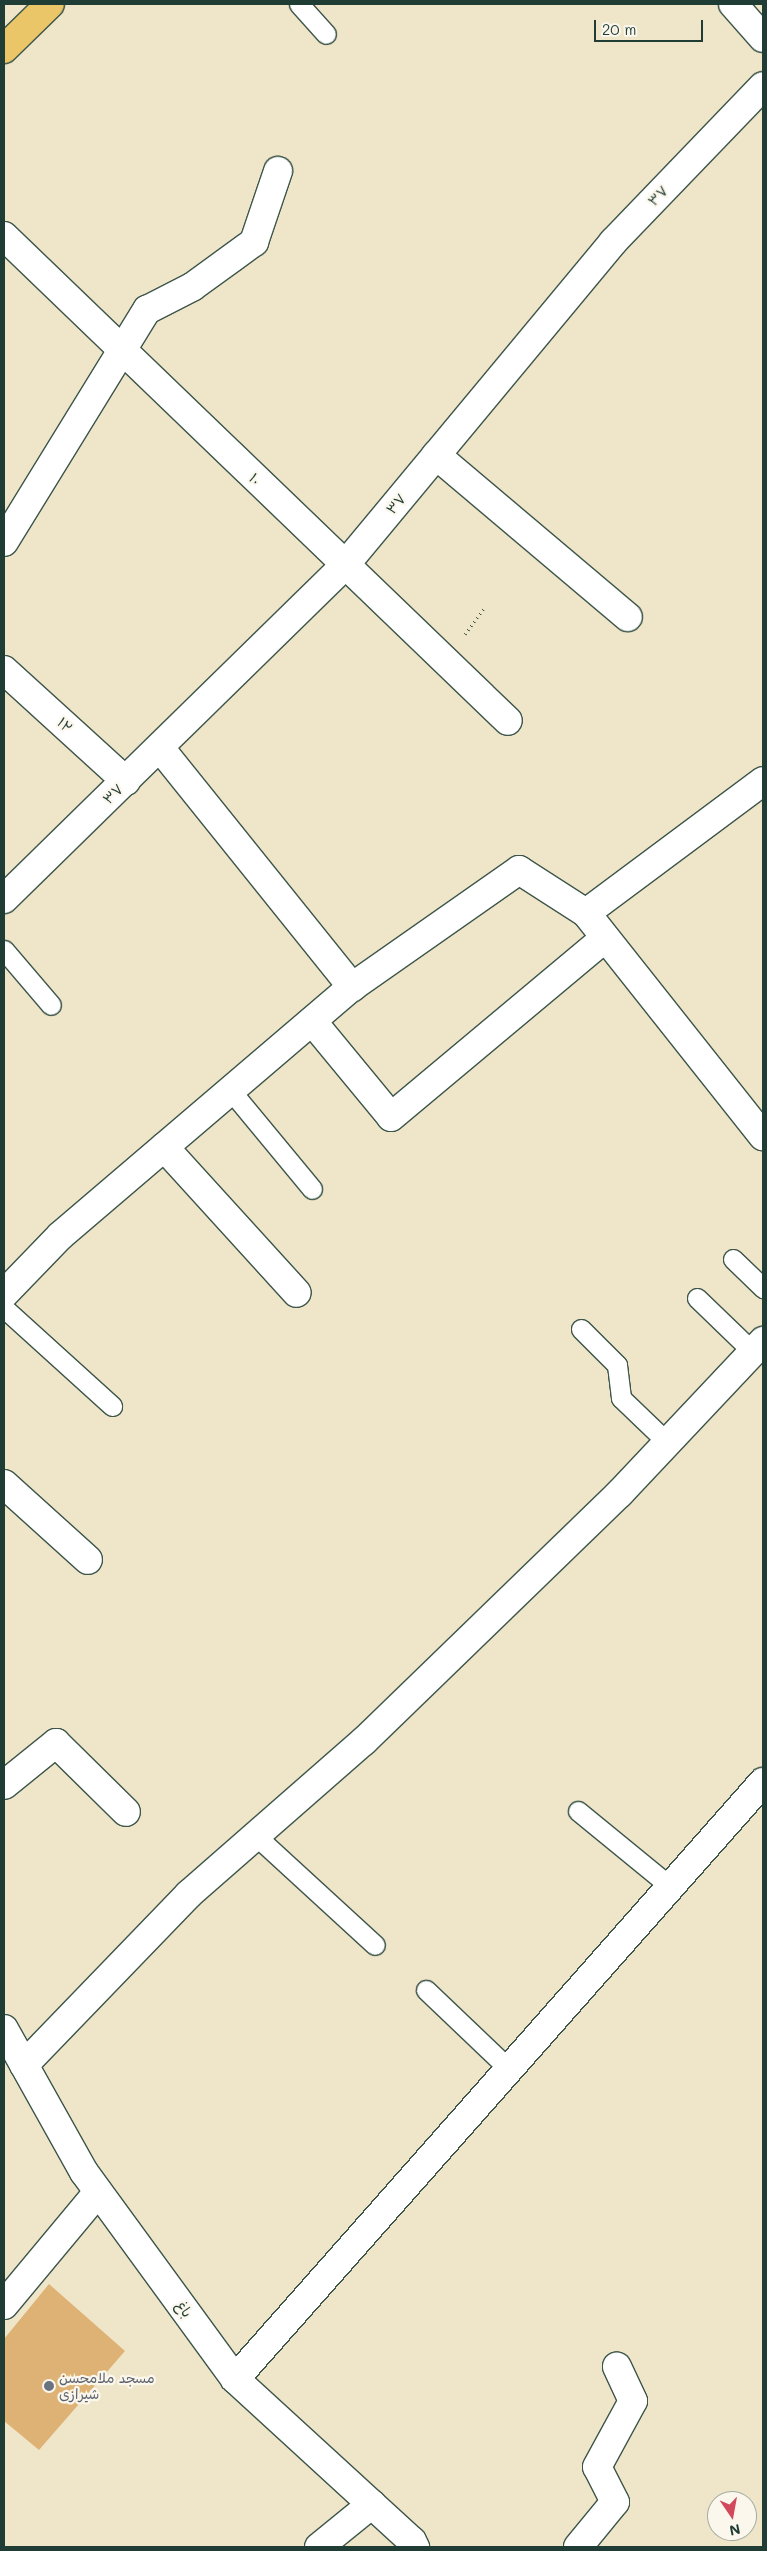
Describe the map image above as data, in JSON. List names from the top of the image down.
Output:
{
  "streets": {
    "street": [
      "۳۷",
      "۱۰",
      "۱۲",
      "باغ"
    ]
  },
  "crossings": [
    ["۳۷", "۱۰"],
    ["۳۷", "۱۲"]
  ],
  "places": ["مسجد ملامحسن شیرازی"],
  "scale_bar": "20 m",
  "north": "bottom"
}
